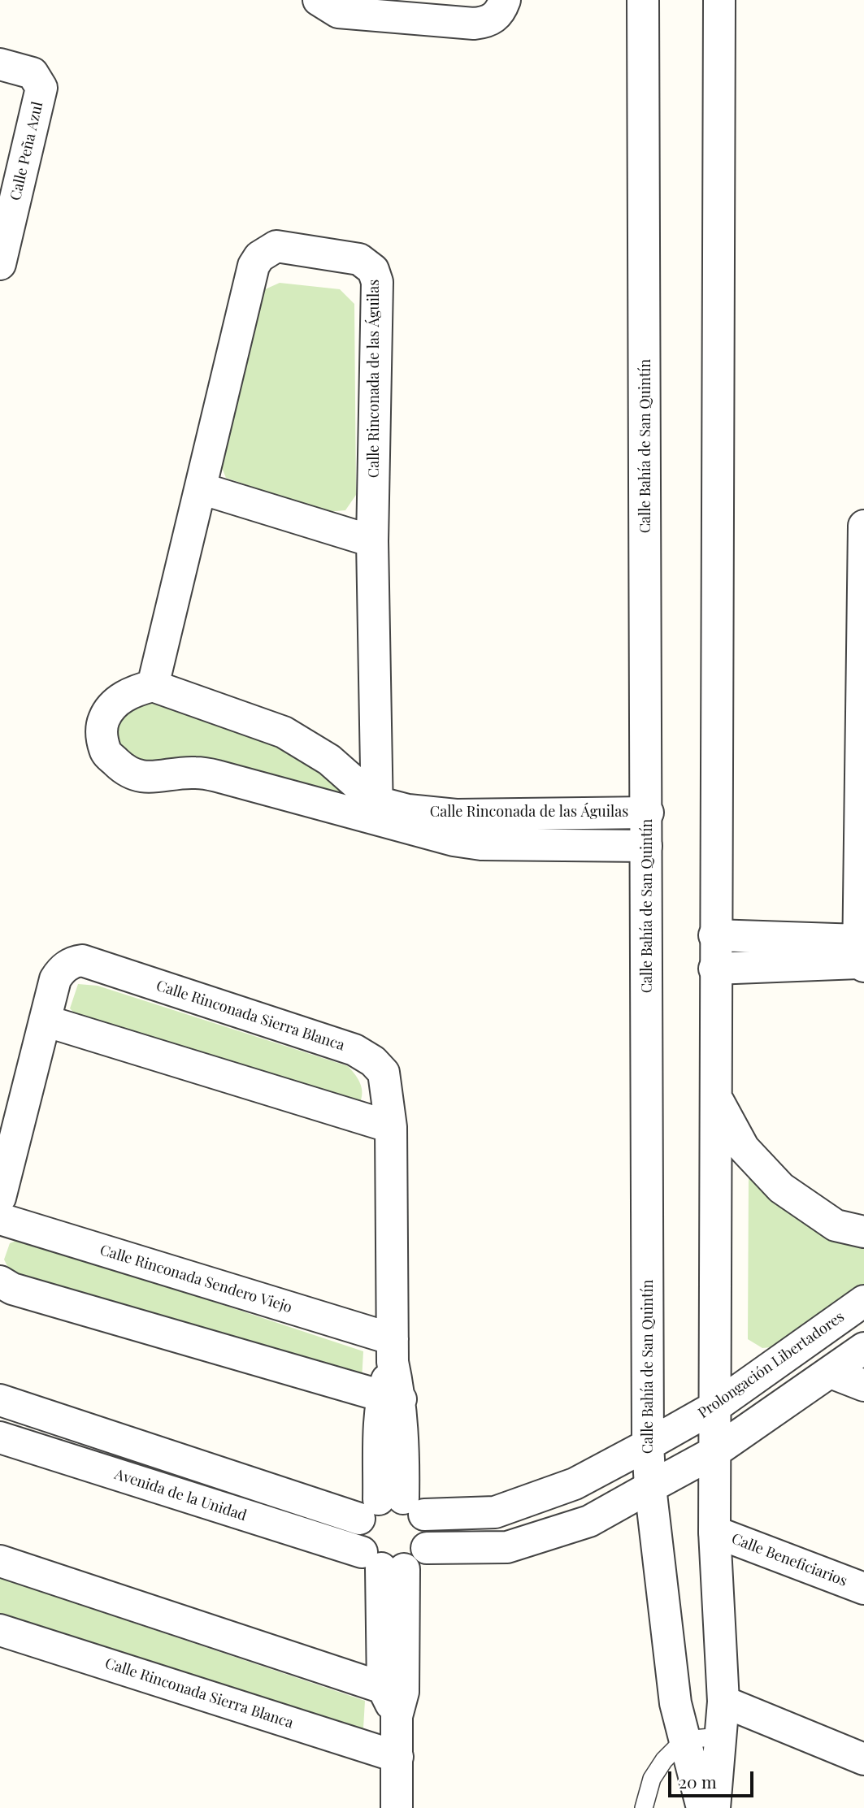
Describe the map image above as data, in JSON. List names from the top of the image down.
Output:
{
  "streets": {
    "street": [
      "Calle Peña Azul",
      "Calle Rinconada de las Águilas",
      "Calle Bahía de San Quintín",
      "Calle Rinconada Sierra Blanca",
      "Calle Rinconada Sendero Viejo",
      "Prolongación Libertadores",
      "Avenida de la Unidad",
      "Calle Beneficiarios"
    ]
  },
  "crossings": [
    ["Calle Rinconada de las Águilas", "Calle Bahía de San Quintín"],
    ["Calle Bahía de San Quintín", "Prolongación Libertadores"],
    ["Calle Rinconada Sierra Blanca", "Calle Rinconada Sendero Viejo"]
  ],
  "scale_bar": "20 m"
}
